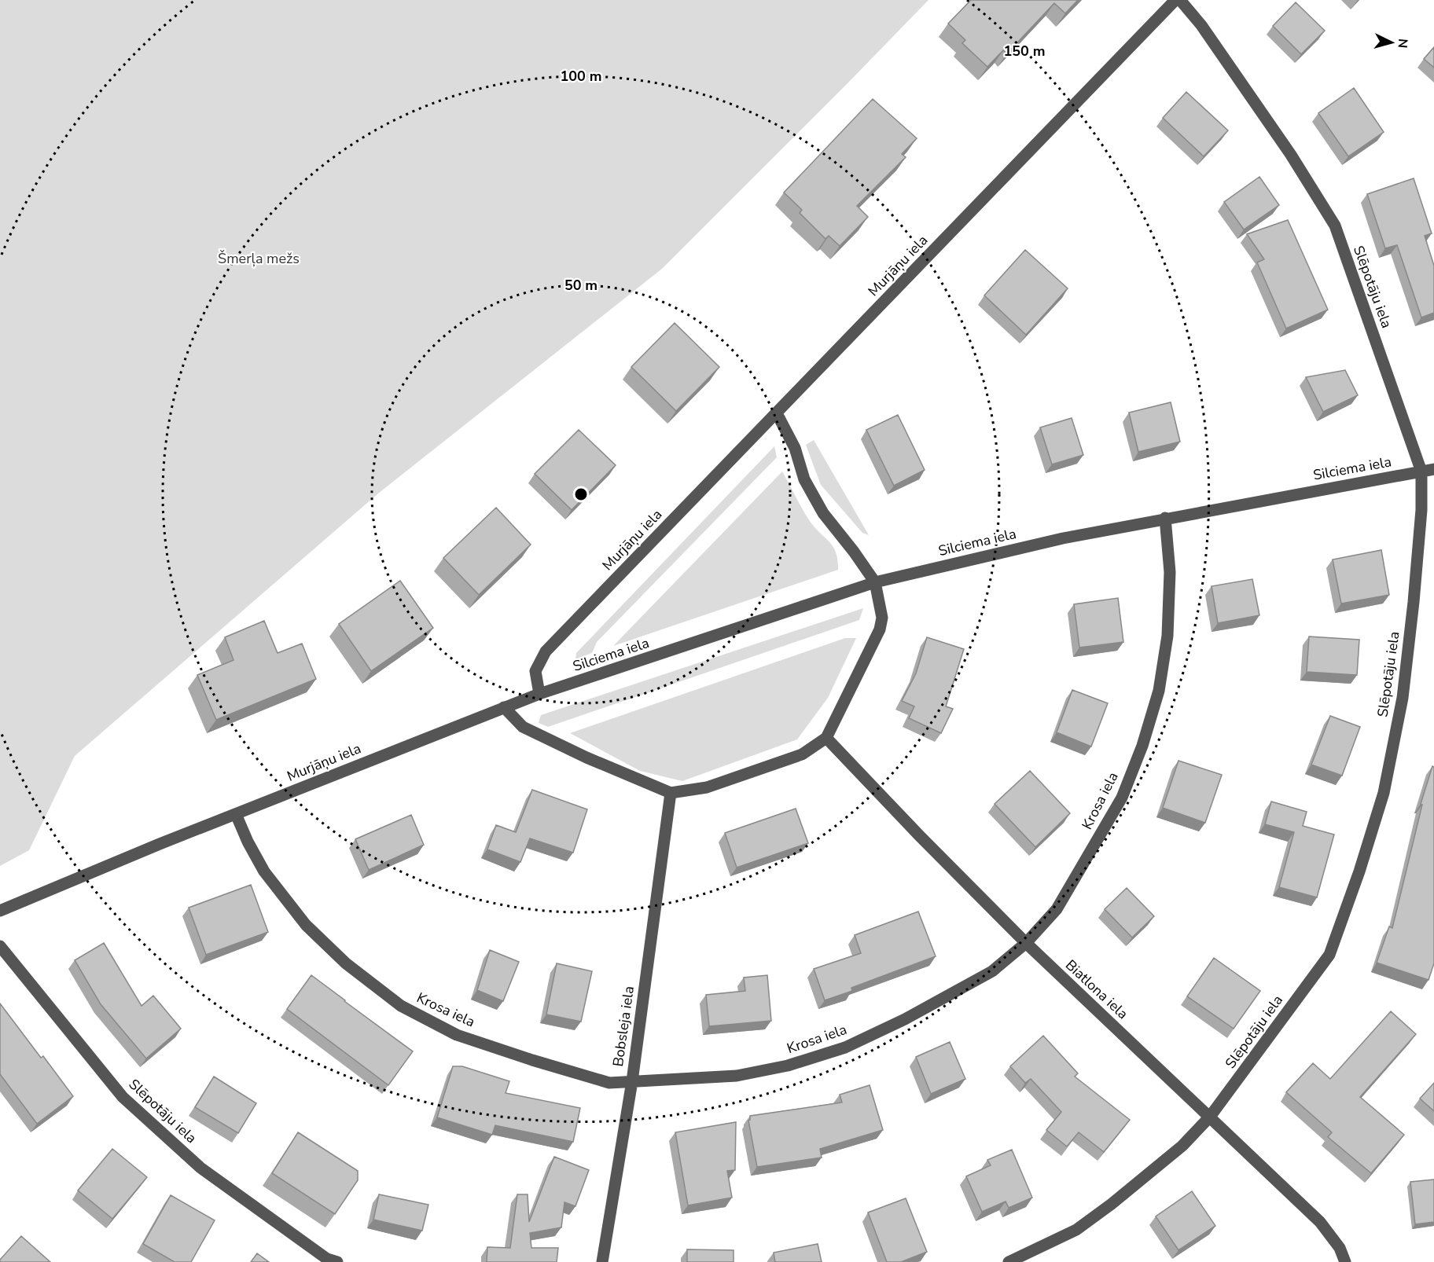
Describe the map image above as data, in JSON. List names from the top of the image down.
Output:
{
  "streets": {
    "street": [
      "Murjāņu iela",
      "Slēpotāju iela",
      "Silciema iela",
      "Krosa iela",
      "Biatlona iela",
      "Bobsleja iela"
    ]
  },
  "crossings": [
    ["Murjāņu iela", "Silciema iela"],
    ["Murjāņu iela", "Krosa iela"],
    ["Slēpotāju iela", "Silciema iela"],
    ["Slēpotāju iela", "Biatlona iela"],
    ["Silciema iela", "Krosa iela"],
    ["Krosa iela", "Biatlona iela"],
    ["Krosa iela", "Bobsleja iela"]
  ],
  "parks": ["Šmerļa mežs"],
  "north": "right",
  "rings": ["150 m", "100 m", "50 m"]
}
